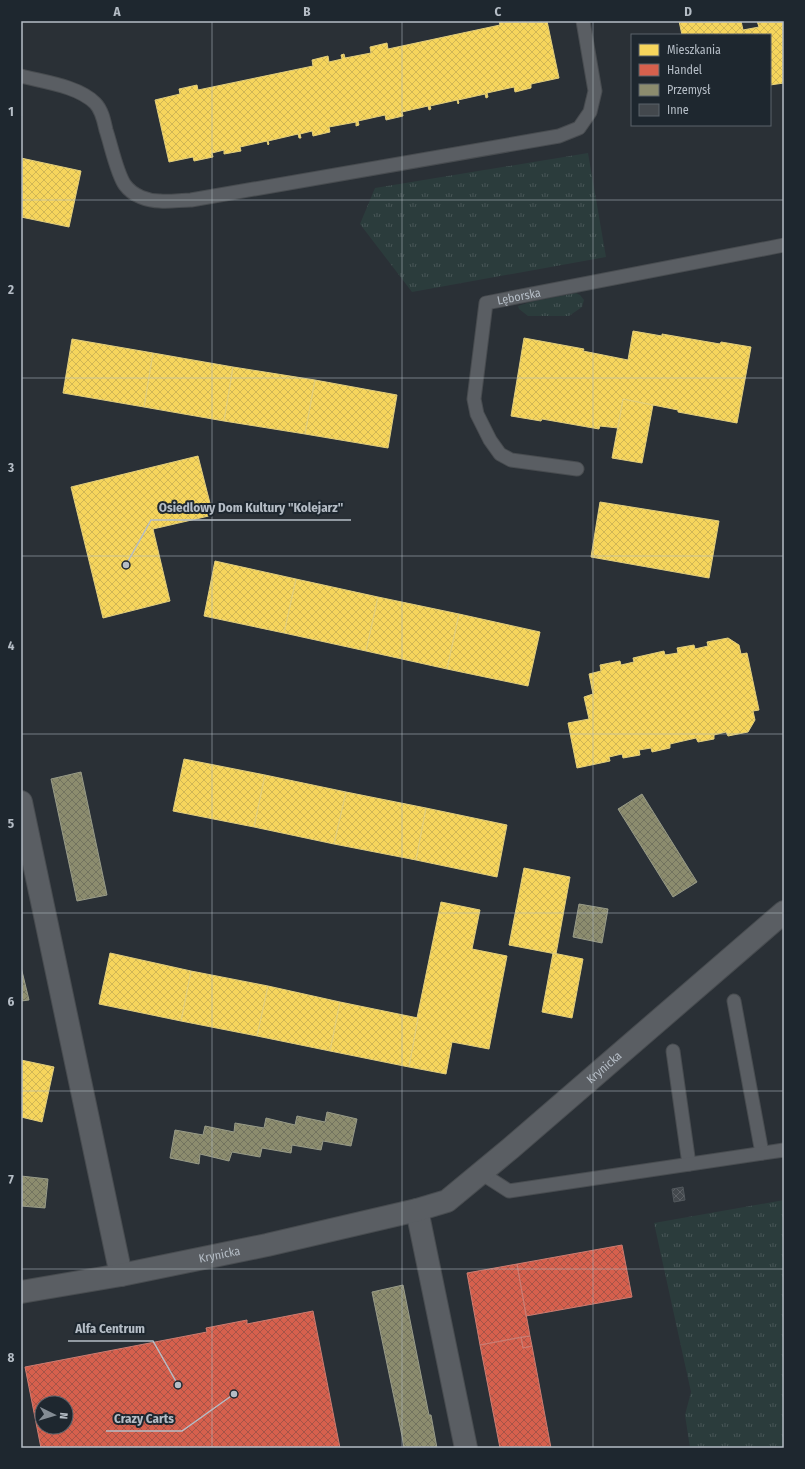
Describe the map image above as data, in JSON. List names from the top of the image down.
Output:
{
  "streets": {
    "street": ["Krynicka"],
    "lane": ["Lęborska"]
  },
  "places": ["Osiedlowy Dom Kultury \"Kolejarz\"", "Alfa Centrum", "Crazy Carts"],
  "legend": [
    "Mieszkania",
    "Handel",
    "Przemysł",
    "Inne"
  ],
  "north": "right",
  "grid": {
    "columns": [
      "A",
      "B",
      "C",
      "D"
    ],
    "rows": [
      "1",
      "2",
      "3",
      "4",
      "5",
      "6",
      "7",
      "8"
    ]
  }
}
